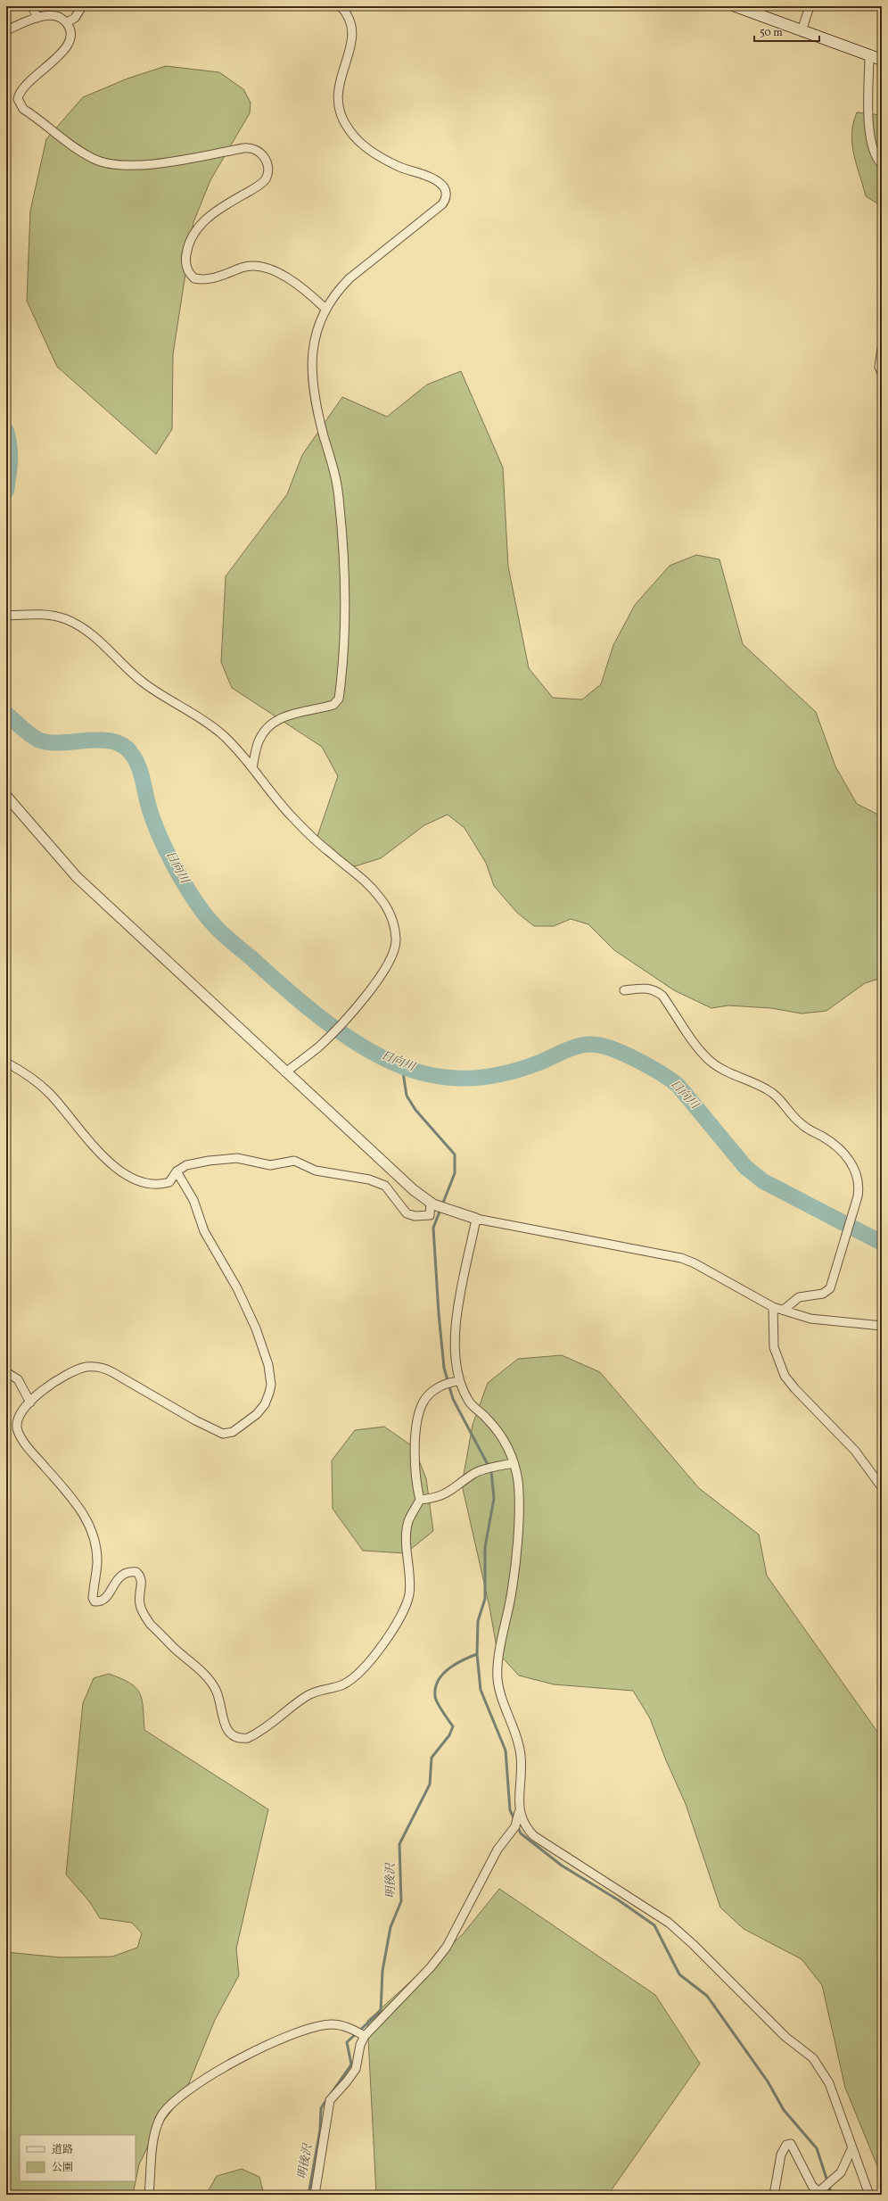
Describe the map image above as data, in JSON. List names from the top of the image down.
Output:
{
  "water": ["日向川", "明後沢"],
  "legend": ["道路", "公園"],
  "scale_bar": "50 m"
}
